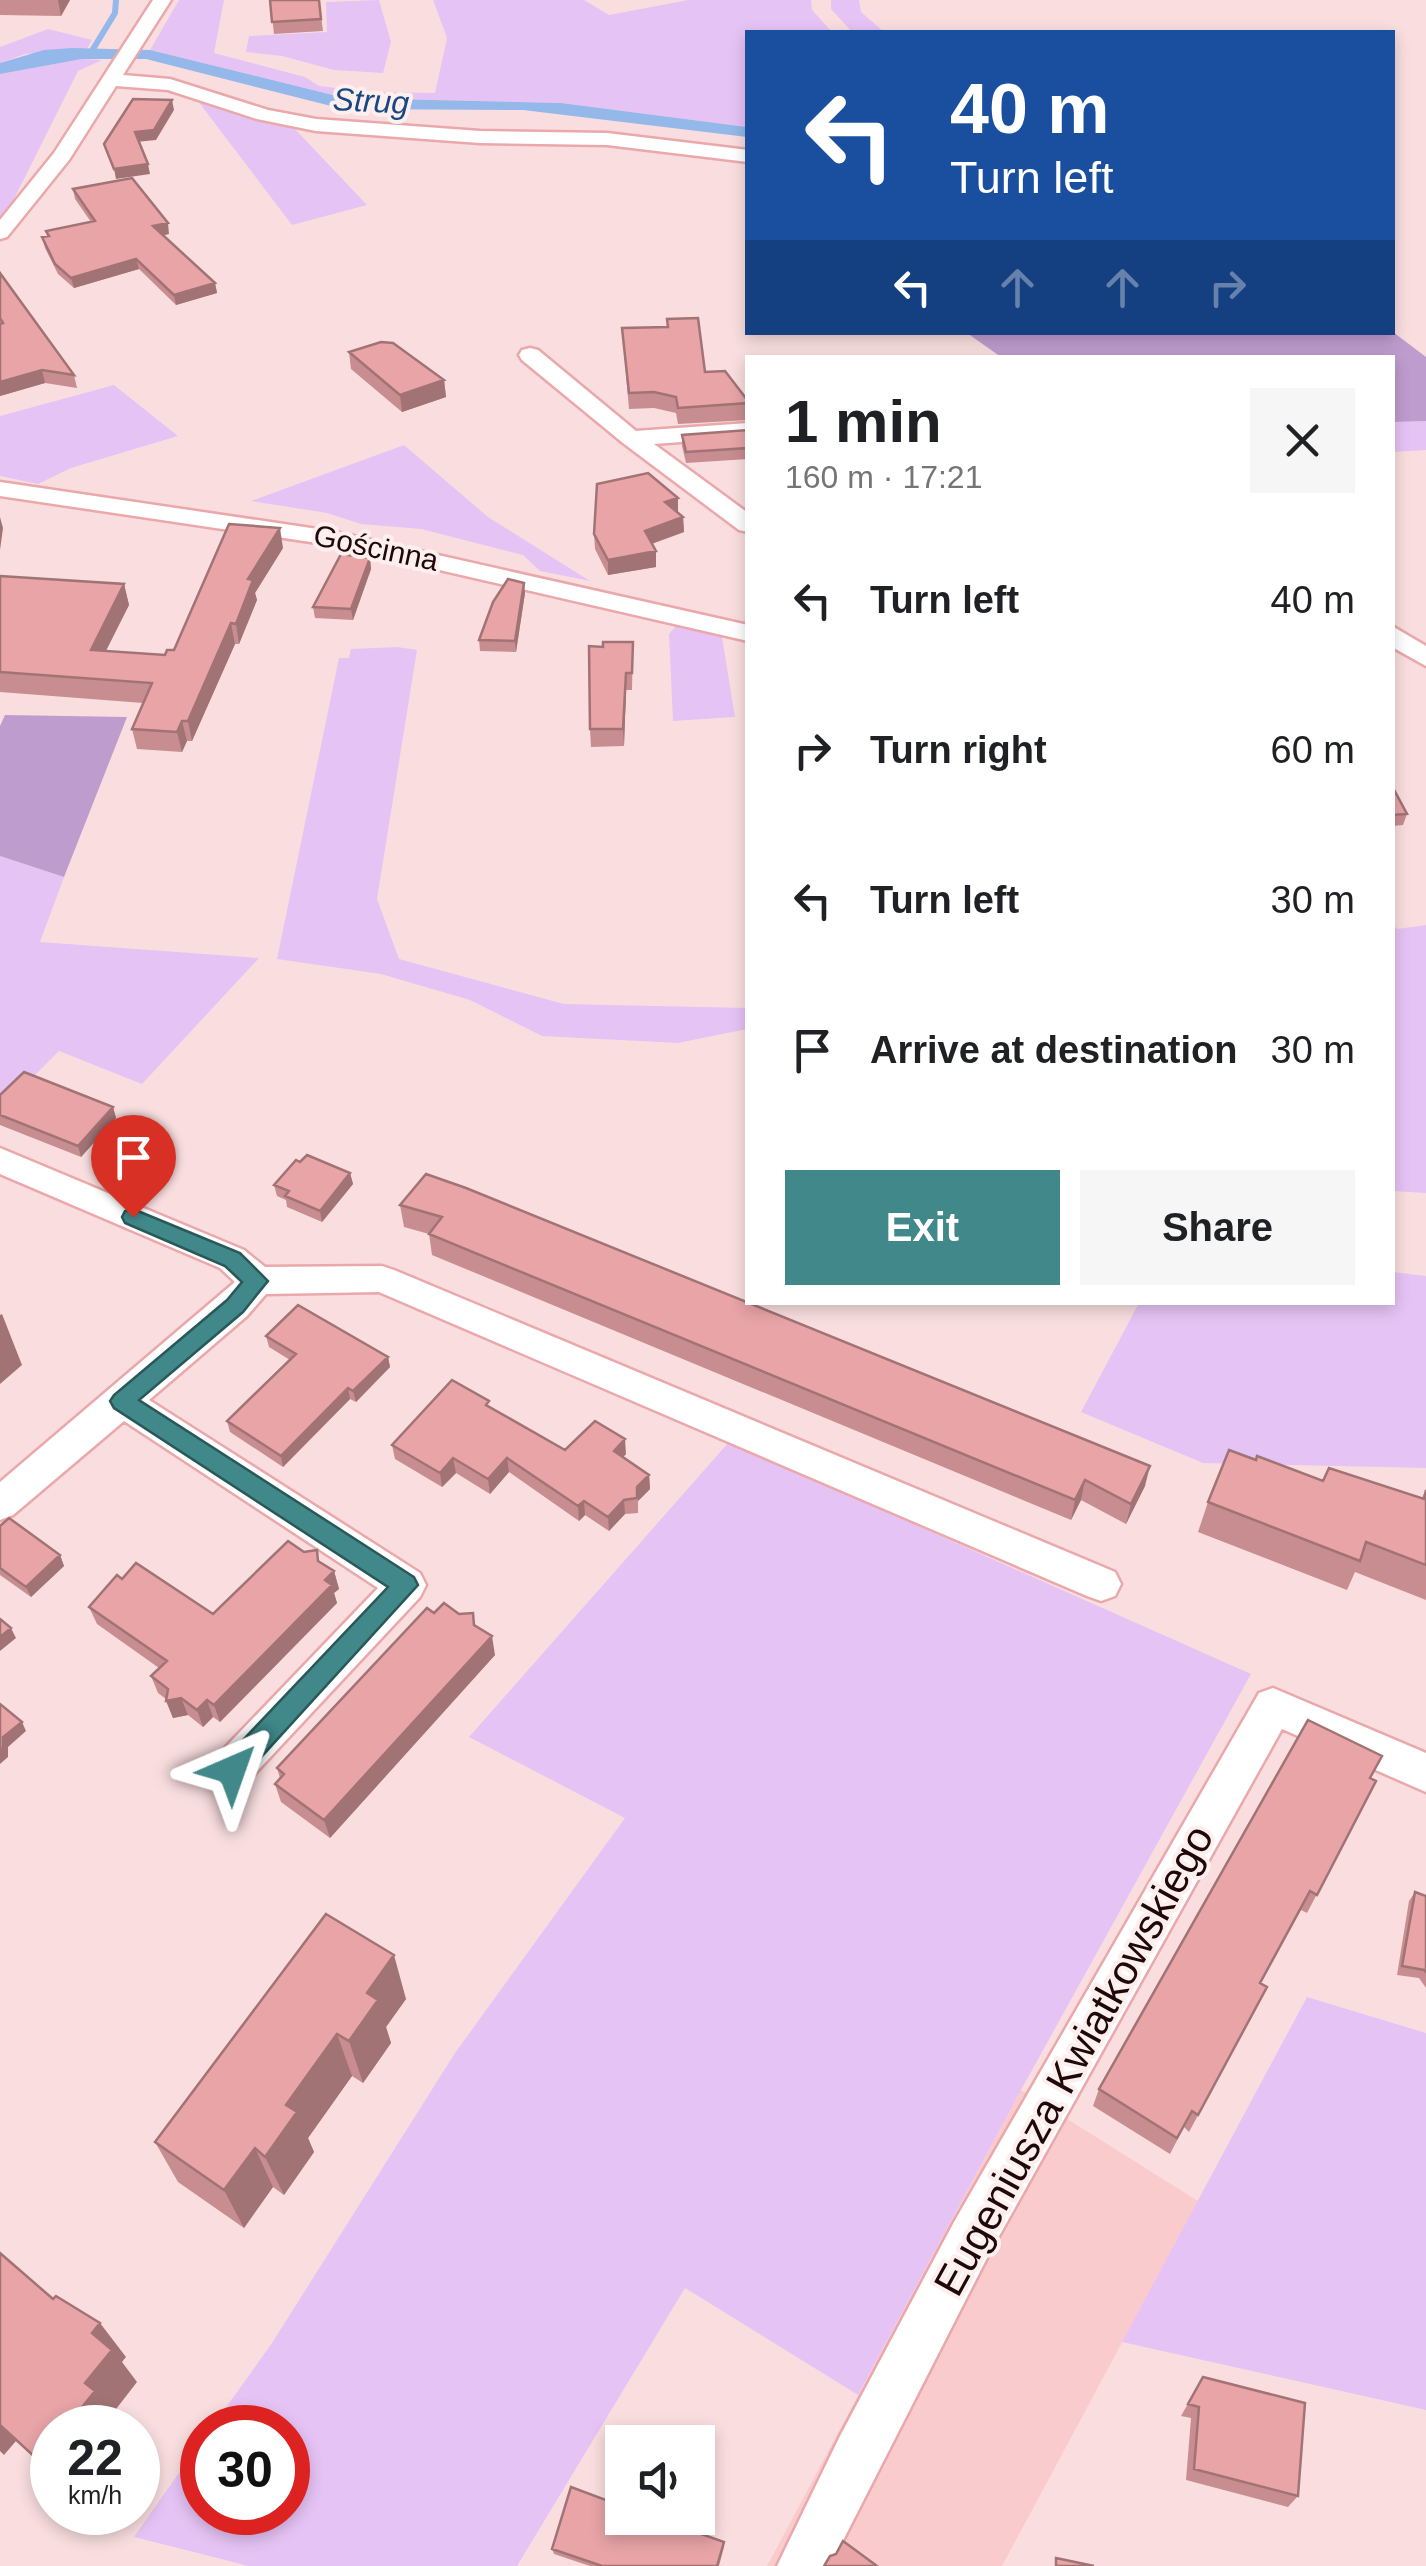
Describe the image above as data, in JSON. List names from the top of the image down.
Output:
{
  "streets": {
    "street": ["Gościnna", "Eugeniusza Kwiatkowskiego"]
  },
  "water": ["Strug"],
  "page": {
    "turn": ["40 m", "Turn left"],
    "heading": ["1 min", "160 m · 17:21"],
    "list": [
      {
        "name": "Turn left",
        "value": "40 m"
      },
      {
        "name": "Turn right",
        "value": "60 m"
      },
      {
        "name": "Turn left",
        "value": "30 m"
      },
      {
        "name": "Arrive at destination",
        "value": "30 m"
      }
    ],
    "buttons": ["Exit", "Share"],
    "speed": "22 km/h",
    "limit": "30"
  }
}
